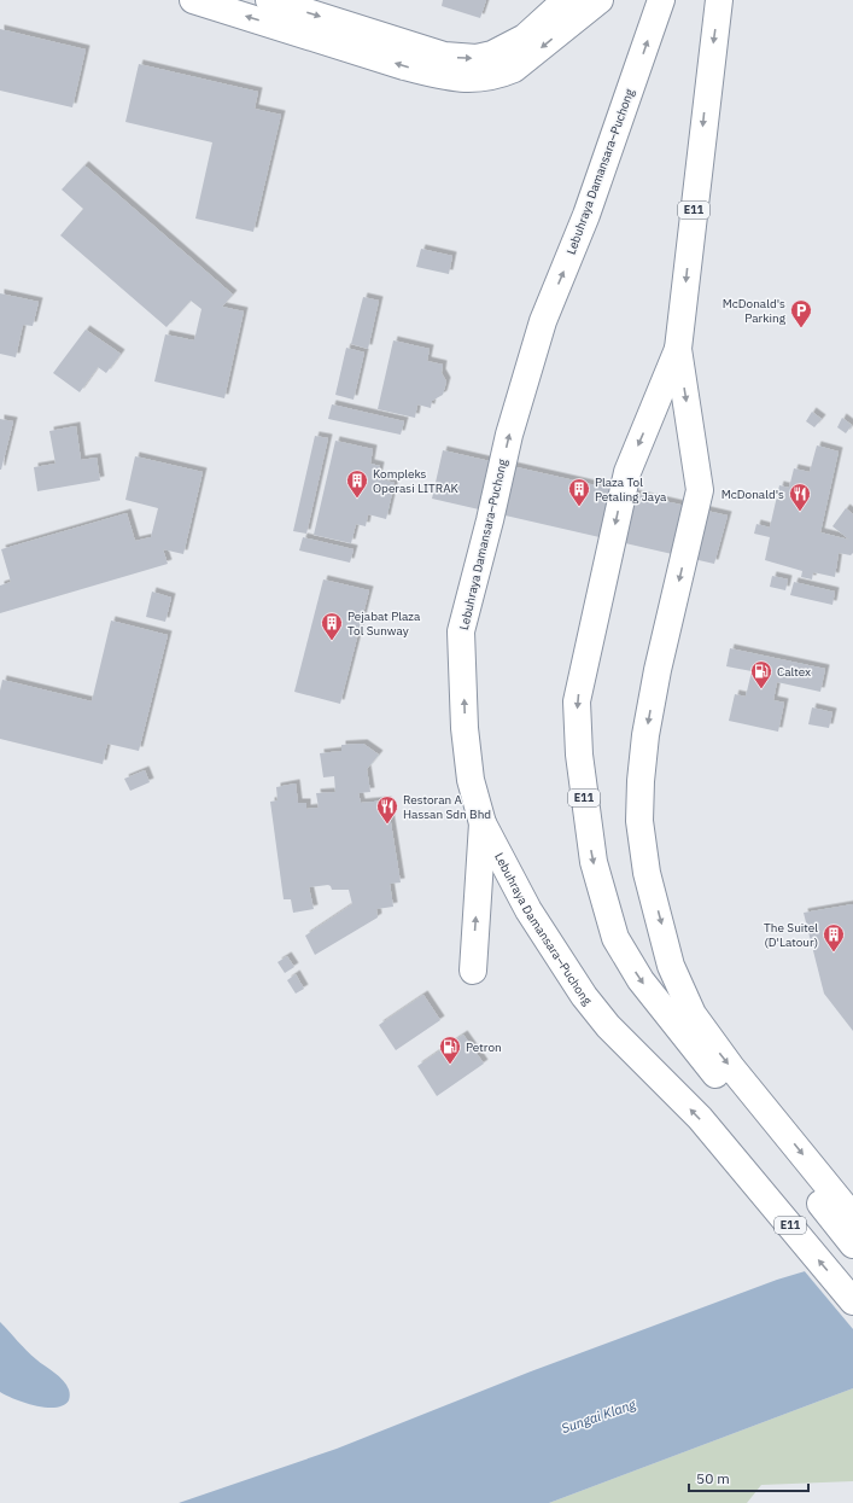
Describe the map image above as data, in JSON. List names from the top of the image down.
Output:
{
  "streets": {
    "highway": ["Lebuhraya Damansara–Puchong", "E11"]
  },
  "water": ["Sungai Klang"],
  "places": {
    "parking": ["McDonald's Parking"],
    "building": [
      "Kompleks Operasi LITRAK",
      "Plaza Tol Petaling Jaya",
      "Pejabat Plaza Tol Sunway",
      "The Suitel (D'Latour)"
    ],
    "restaurant": ["McDonald's", "Restoran A Hassan Sdn Bhd"],
    "fuel station": ["Caltex", "Petron"]
  },
  "scale_bar": "50 m"
}
